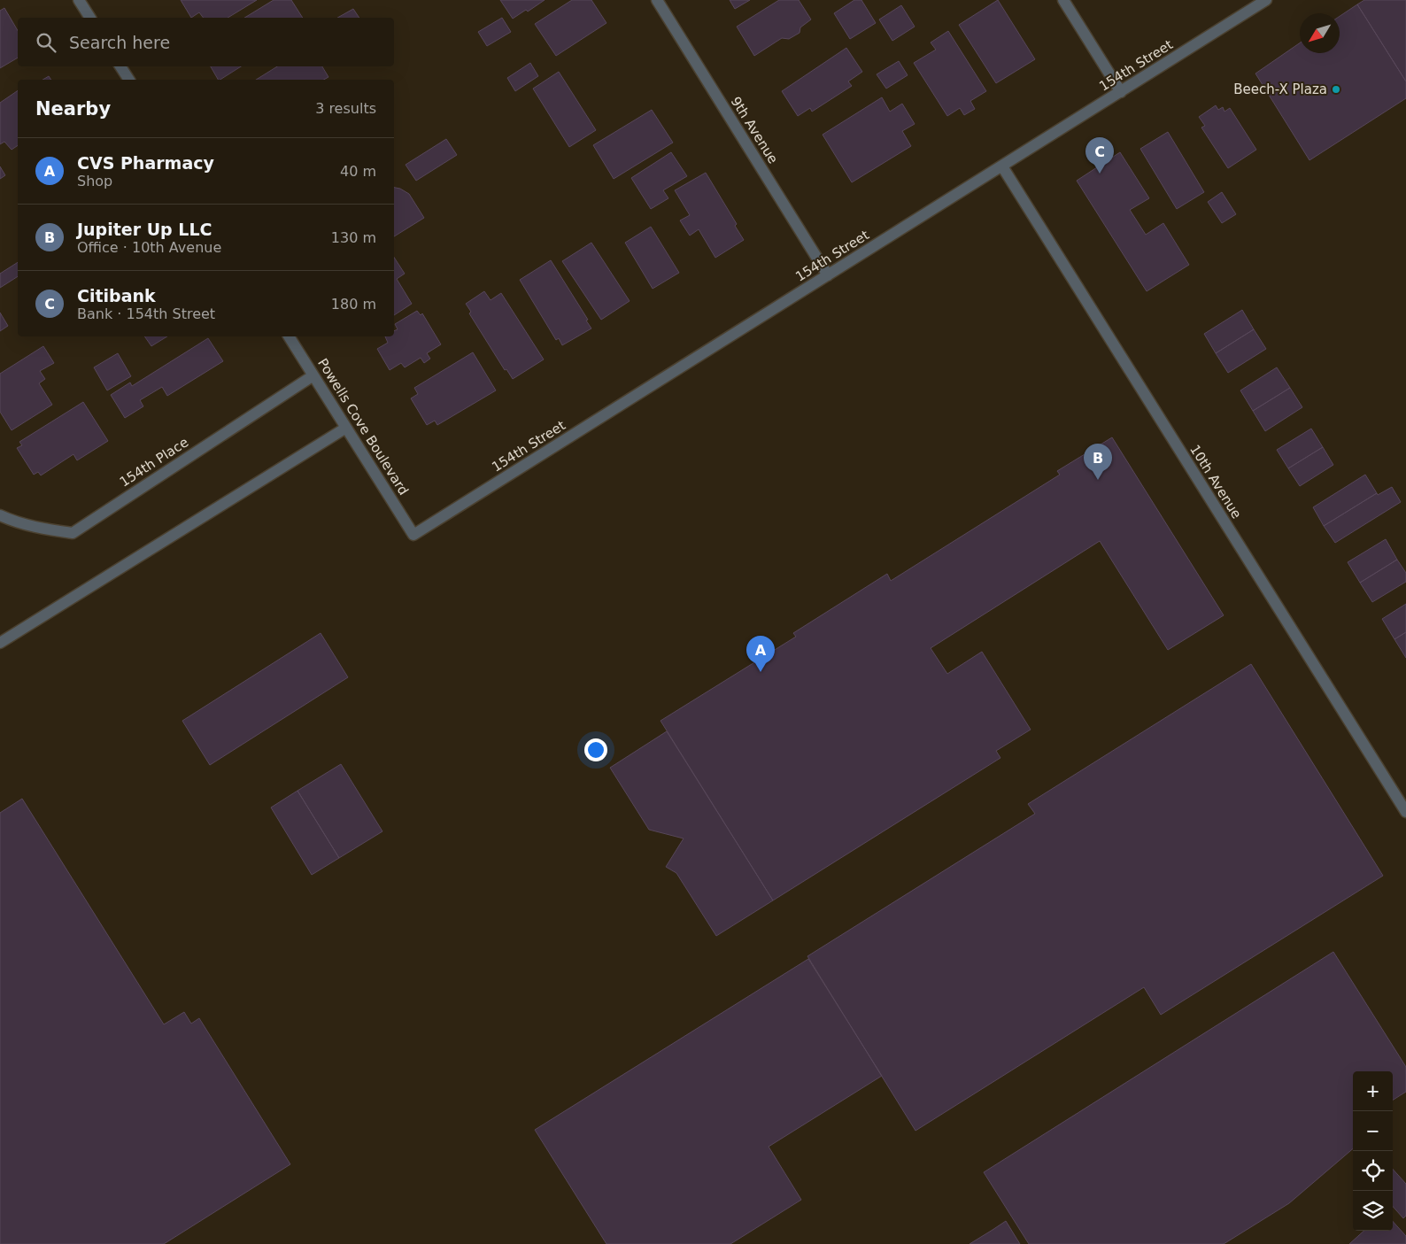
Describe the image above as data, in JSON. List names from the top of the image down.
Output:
{
  "streets": {
    "street": [
      "154th Street",
      "9th Avenue",
      "Powells Cove Boulevard",
      "154th Place",
      "10th Avenue"
    ]
  },
  "crossings": [
    ["154th Street", "9th Avenue"],
    ["154th Street", "Powells Cove Boulevard"],
    ["154th Street", "10th Avenue"],
    ["Powells Cove Boulevard", "154th Place"]
  ],
  "places": ["Beech-X Plaza"],
  "north": "bottom left",
  "page": {
    "search": "Search here",
    "heading": ["Nearby", "3 results"],
    "pins": ["C", "B", "A"],
    "list": [
      {
        "mark": "A",
        "name": "CVS Pharmacy",
        "note": "Shop",
        "value": "40 m"
      },
      {
        "mark": "B",
        "name": "Jupiter Up LLC",
        "note": "Office · 10th Avenue",
        "value": "130 m"
      },
      {
        "mark": "C",
        "name": "Citibank",
        "note": "Bank · 154th Street",
        "value": "180 m"
      }
    ],
    "map_buttons": ["+", "−"]
  }
}
